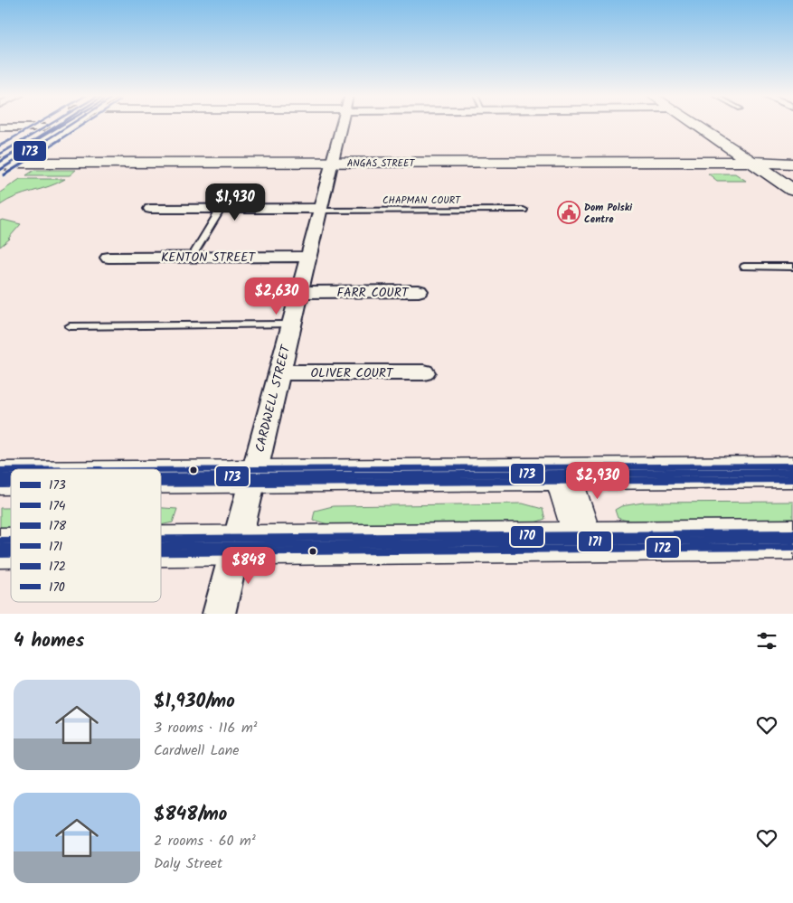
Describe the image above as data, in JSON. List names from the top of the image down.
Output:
{
  "streets": {
    "main road": ["ANGAS STREET"],
    "street": [
      "KENTON STREET",
      "FARR COURT",
      "OLIVER COURT",
      "CARDWELL STREET"
    ],
    "lane": ["CHAPMAN COURT"]
  },
  "crossings": [
    ["ANGAS STREET", "CARDWELL STREET"],
    ["CHAPMAN COURT", "CARDWELL STREET"],
    ["KENTON STREET", "CARDWELL STREET"],
    ["FARR COURT", "CARDWELL STREET"],
    ["OLIVER COURT", "CARDWELL STREET"]
  ],
  "places": {
    "public building": ["Dom Polski Centre"]
  },
  "lines": [
    "transit line 173",
    "transit line 174",
    "transit line 178",
    "transit line 171",
    "transit line 172",
    "transit line 170"
  ],
  "legend": [
    "173",
    "174",
    "178",
    "171",
    "172",
    "170"
  ],
  "page": {
    "price": [
      "$1,930",
      "$2,630",
      "$2,930",
      "$848"
    ],
    "heading": "4 homes",
    "list": [
      {
        "name": "$1,930/mo",
        "note": "3 rooms · 116 m² · Cardwell Lane"
      },
      {
        "name": "$848/mo",
        "note": "2 rooms · 60 m² · Daly Street"
      }
    ]
  }
}
